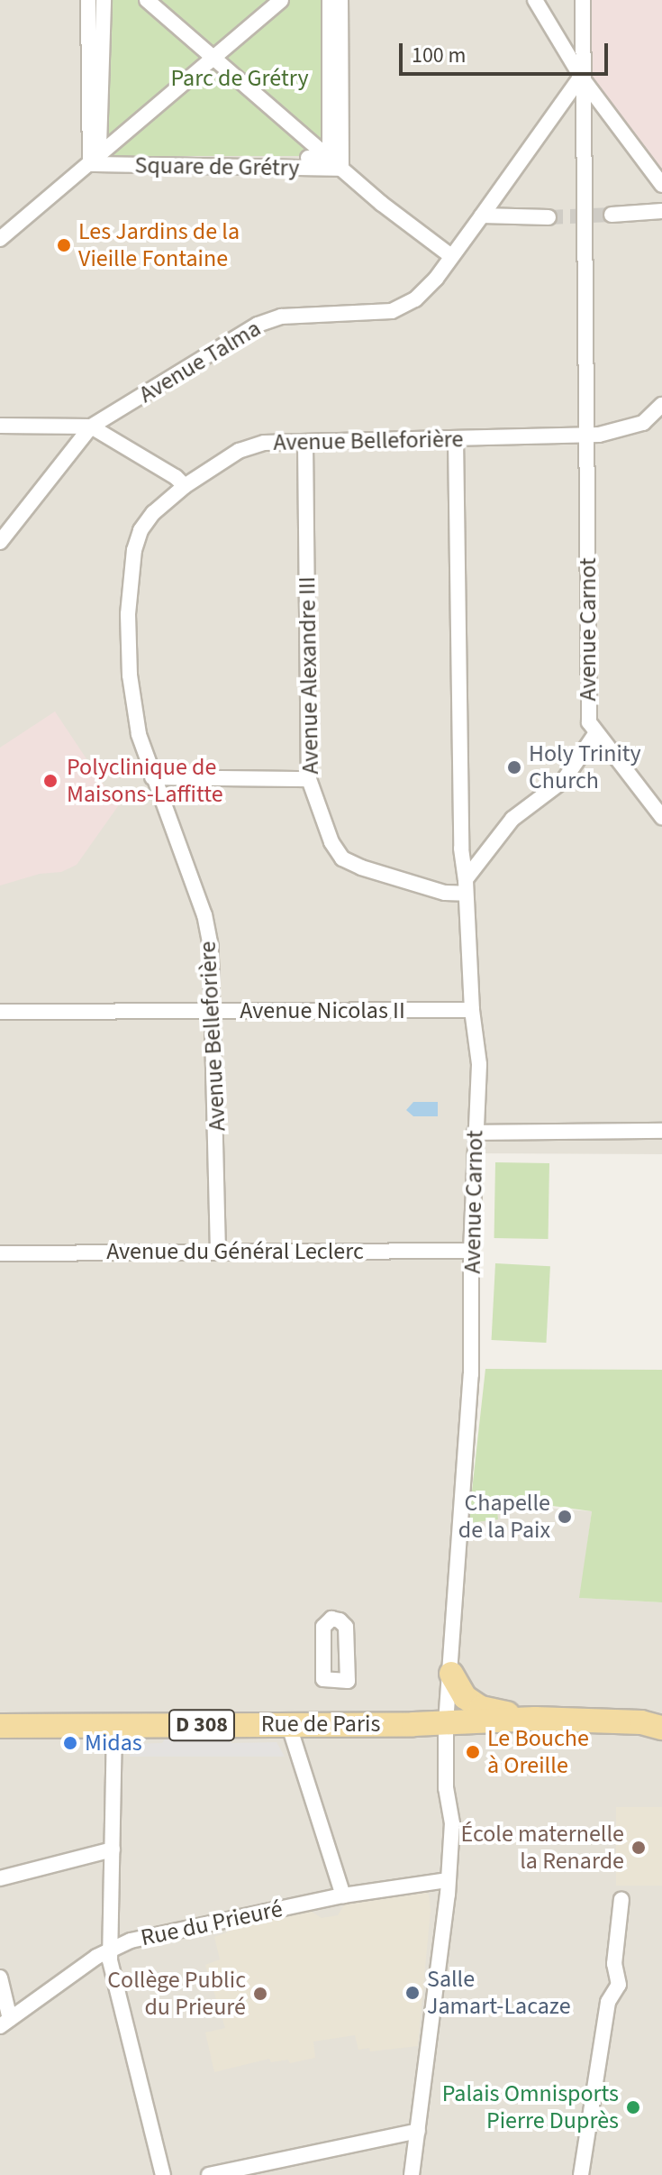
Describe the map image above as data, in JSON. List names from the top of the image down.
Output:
{
  "streets": {
    "main road": ["Rue de Paris", "D 308"],
    "street": [
      "Square de Grétry",
      "Avenue Talma",
      "Avenue Belleforière",
      "Avenue Carnot",
      "Avenue Alexandre III",
      "Avenue Nicolas II",
      "Avenue du Général Leclerc",
      "Rue du Prieuré"
    ]
  },
  "crossings": [
    ["Avenue Talma", "Avenue Carnot"],
    ["Avenue Belleforière", "Avenue Carnot"],
    ["Avenue Belleforière", "Avenue Alexandre III"],
    ["Avenue Belleforière", "Avenue Nicolas II"],
    ["Avenue Belleforière", "Avenue du Général Leclerc"],
    ["Avenue Carnot", "Avenue Alexandre III"],
    ["Avenue Carnot", "Avenue Nicolas II"],
    ["Avenue Carnot", "Avenue du Général Leclerc"],
    ["Avenue Carnot", "Rue de Paris"],
    ["Avenue Carnot", "Rue du Prieuré"]
  ],
  "parks": ["Parc de Grétry"],
  "places": [
    "Les Jardins de la Vieille Fontaine",
    "Holy Trinity Church",
    "Polyclinique de Maisons-Laffitte",
    "Chapelle de la Paix",
    "Midas",
    "Le Bouche à Oreille",
    "École maternelle la Renarde",
    "Salle Jamart-Lacaze",
    "Collège Public du Prieuré",
    "Palais Omnisports Pierre Duprès"
  ],
  "scale_bar": "100 m"
}
